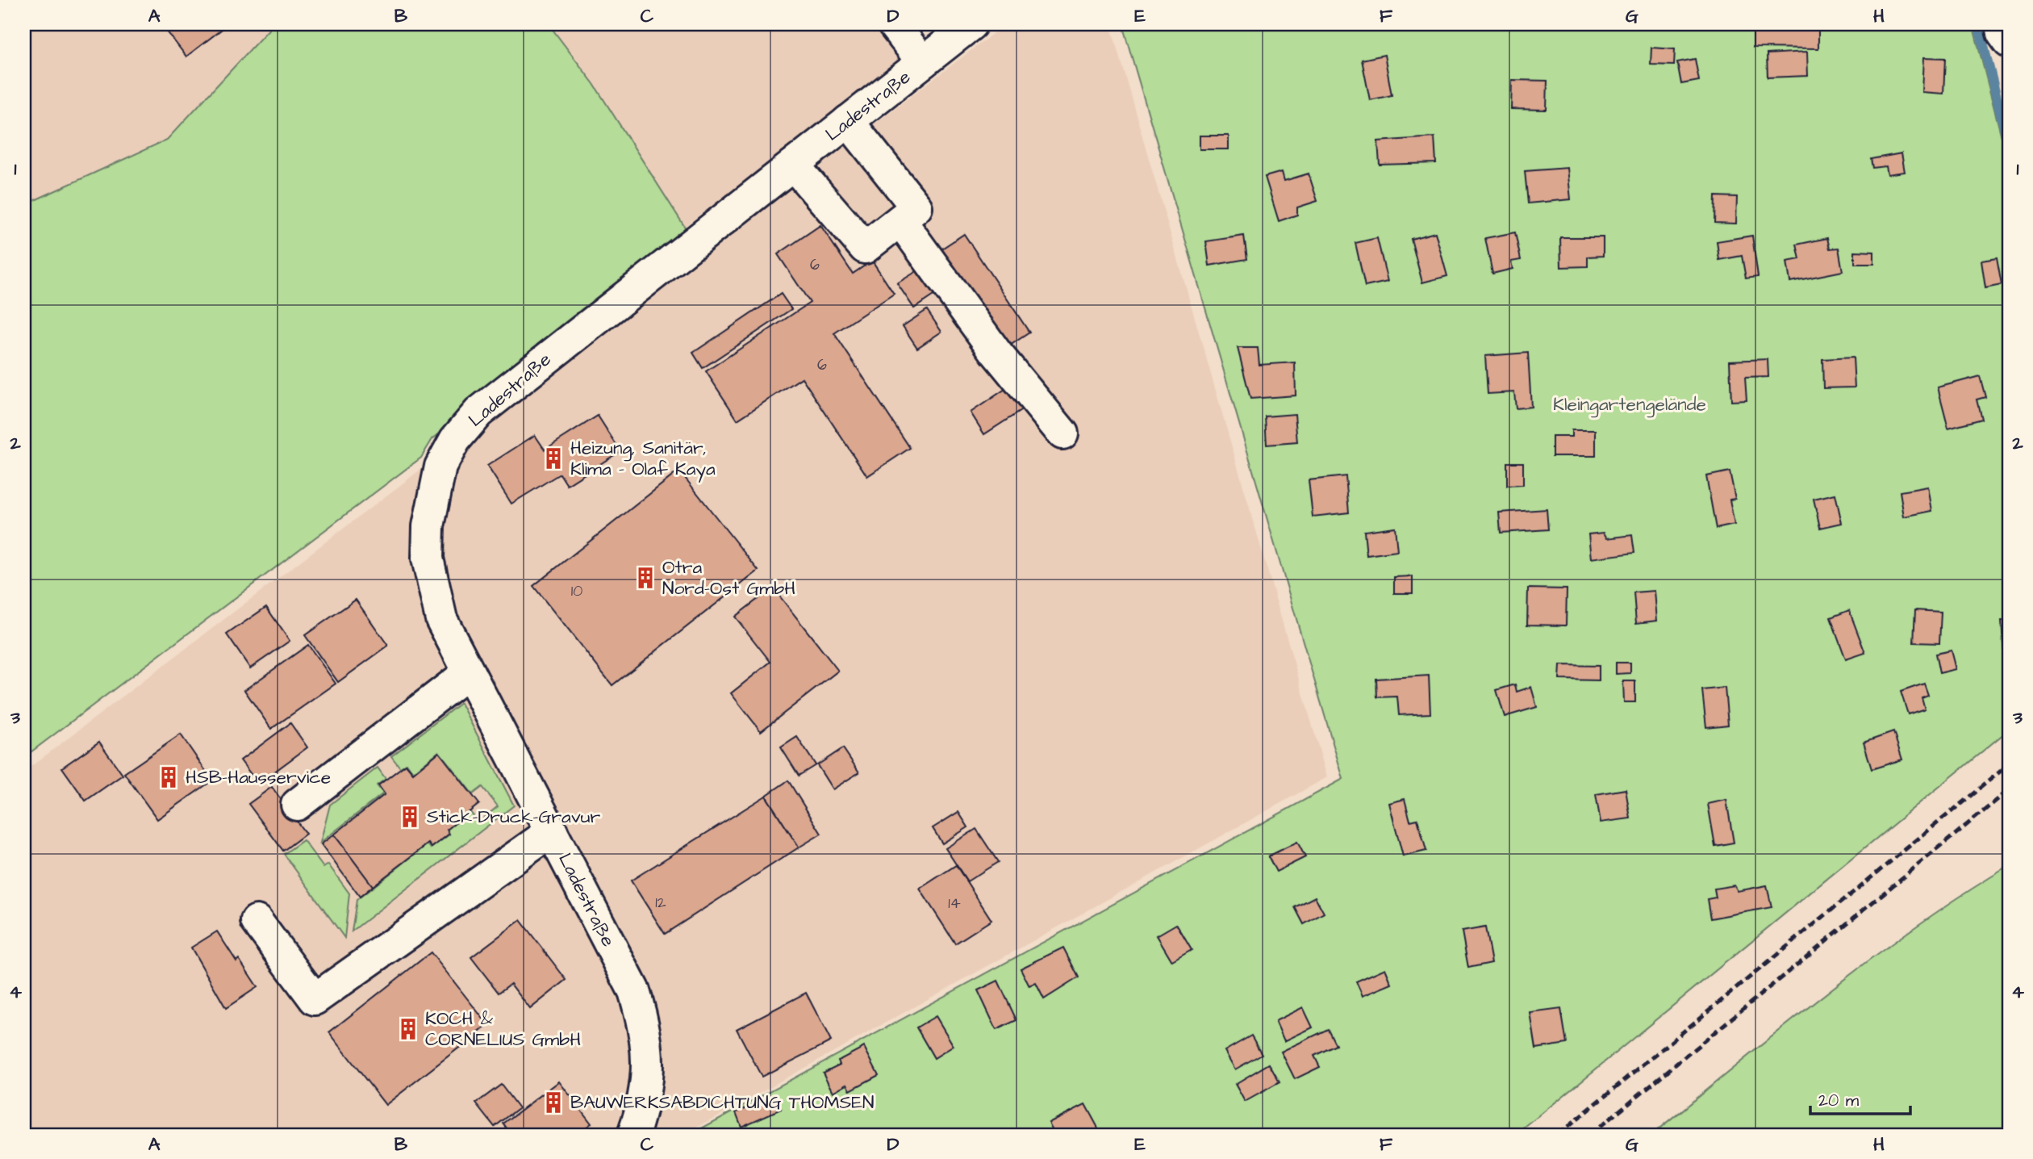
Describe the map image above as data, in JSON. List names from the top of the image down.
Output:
{
  "streets": {
    "street": ["Ladestraße"]
  },
  "parks": ["Kleingartengelände"],
  "places": {
    "building": [
      "Heizung, Sanitär, Klima - Olaf Kaya",
      "Otra Nord-Ost GmbH",
      "HSB-Hausservice",
      "Stick-Druck-Gravur",
      "KOCH & CORNELIUS GmbH",
      "BAUWERKSABDICHTUNG THOMSEN"
    ]
  },
  "house_numbers": [
    "6",
    "6",
    "10",
    "12",
    "14"
  ],
  "scale_bar": "20 m",
  "grid": {
    "columns": [
      "A",
      "B",
      "C",
      "D",
      "E",
      "F",
      "G",
      "H"
    ],
    "rows": [
      "1",
      "2",
      "3",
      "4"
    ]
  }
}
